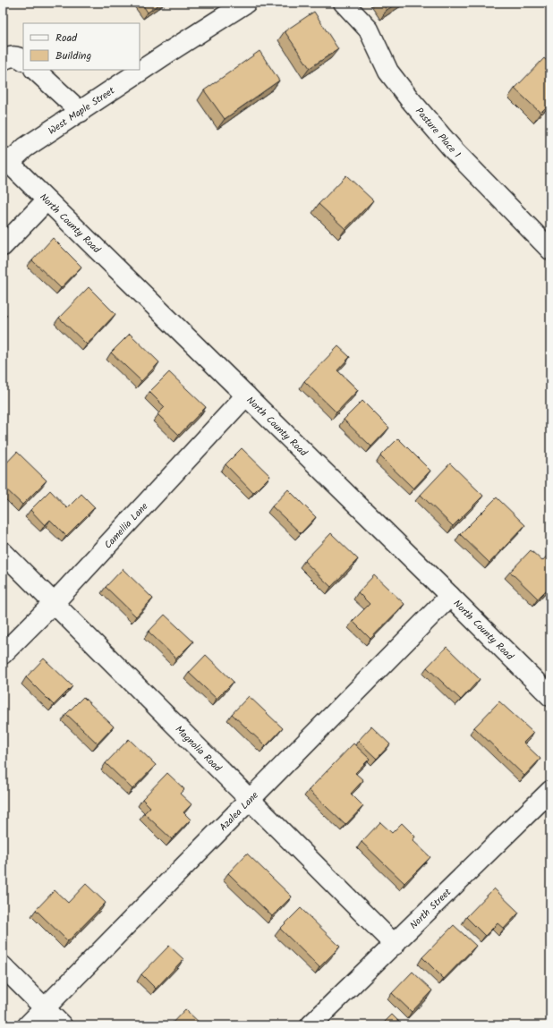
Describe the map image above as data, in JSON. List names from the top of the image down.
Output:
{
  "streets": {
    "street": [
      "West Maple Street",
      "Pasture Place 1",
      "North County Road",
      "Camellia Lane",
      "Magnolia Road",
      "Azalea Lane",
      "North Street"
    ]
  },
  "crossings": [
    ["West Maple Street", "North County Road"],
    ["North County Road", "Camellia Lane"],
    ["North County Road", "Azalea Lane"],
    ["Camellia Lane", "Magnolia Road"],
    ["Magnolia Road", "Azalea Lane"],
    ["Magnolia Road", "North Street"]
  ],
  "legend": ["Road", "Building"]
}
